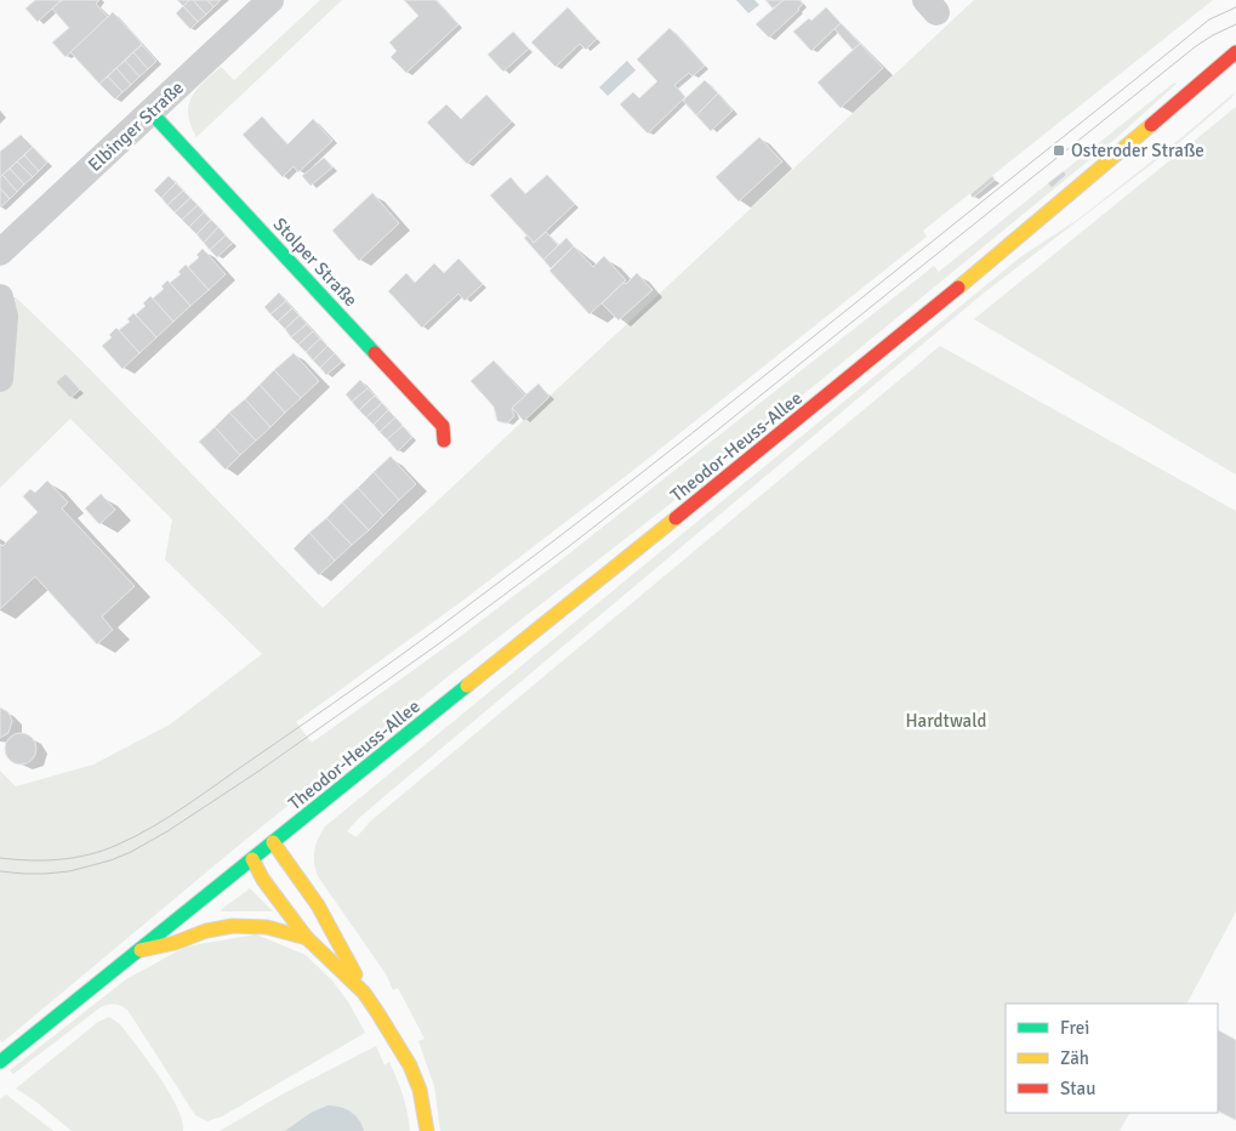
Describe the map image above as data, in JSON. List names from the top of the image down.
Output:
{
  "streets": {
    "main road": ["Stolper Straße", "Theodor-Heuss-Allee"],
    "street": ["Elbinger Straße"]
  },
  "crossings": [
    ["Elbinger Straße", "Stolper Straße"]
  ],
  "parks": ["Hardtwald"],
  "places": {
    "transit": ["Osteroder Straße"]
  },
  "legend": ["Frei", "Zäh", "Stau"]
}
